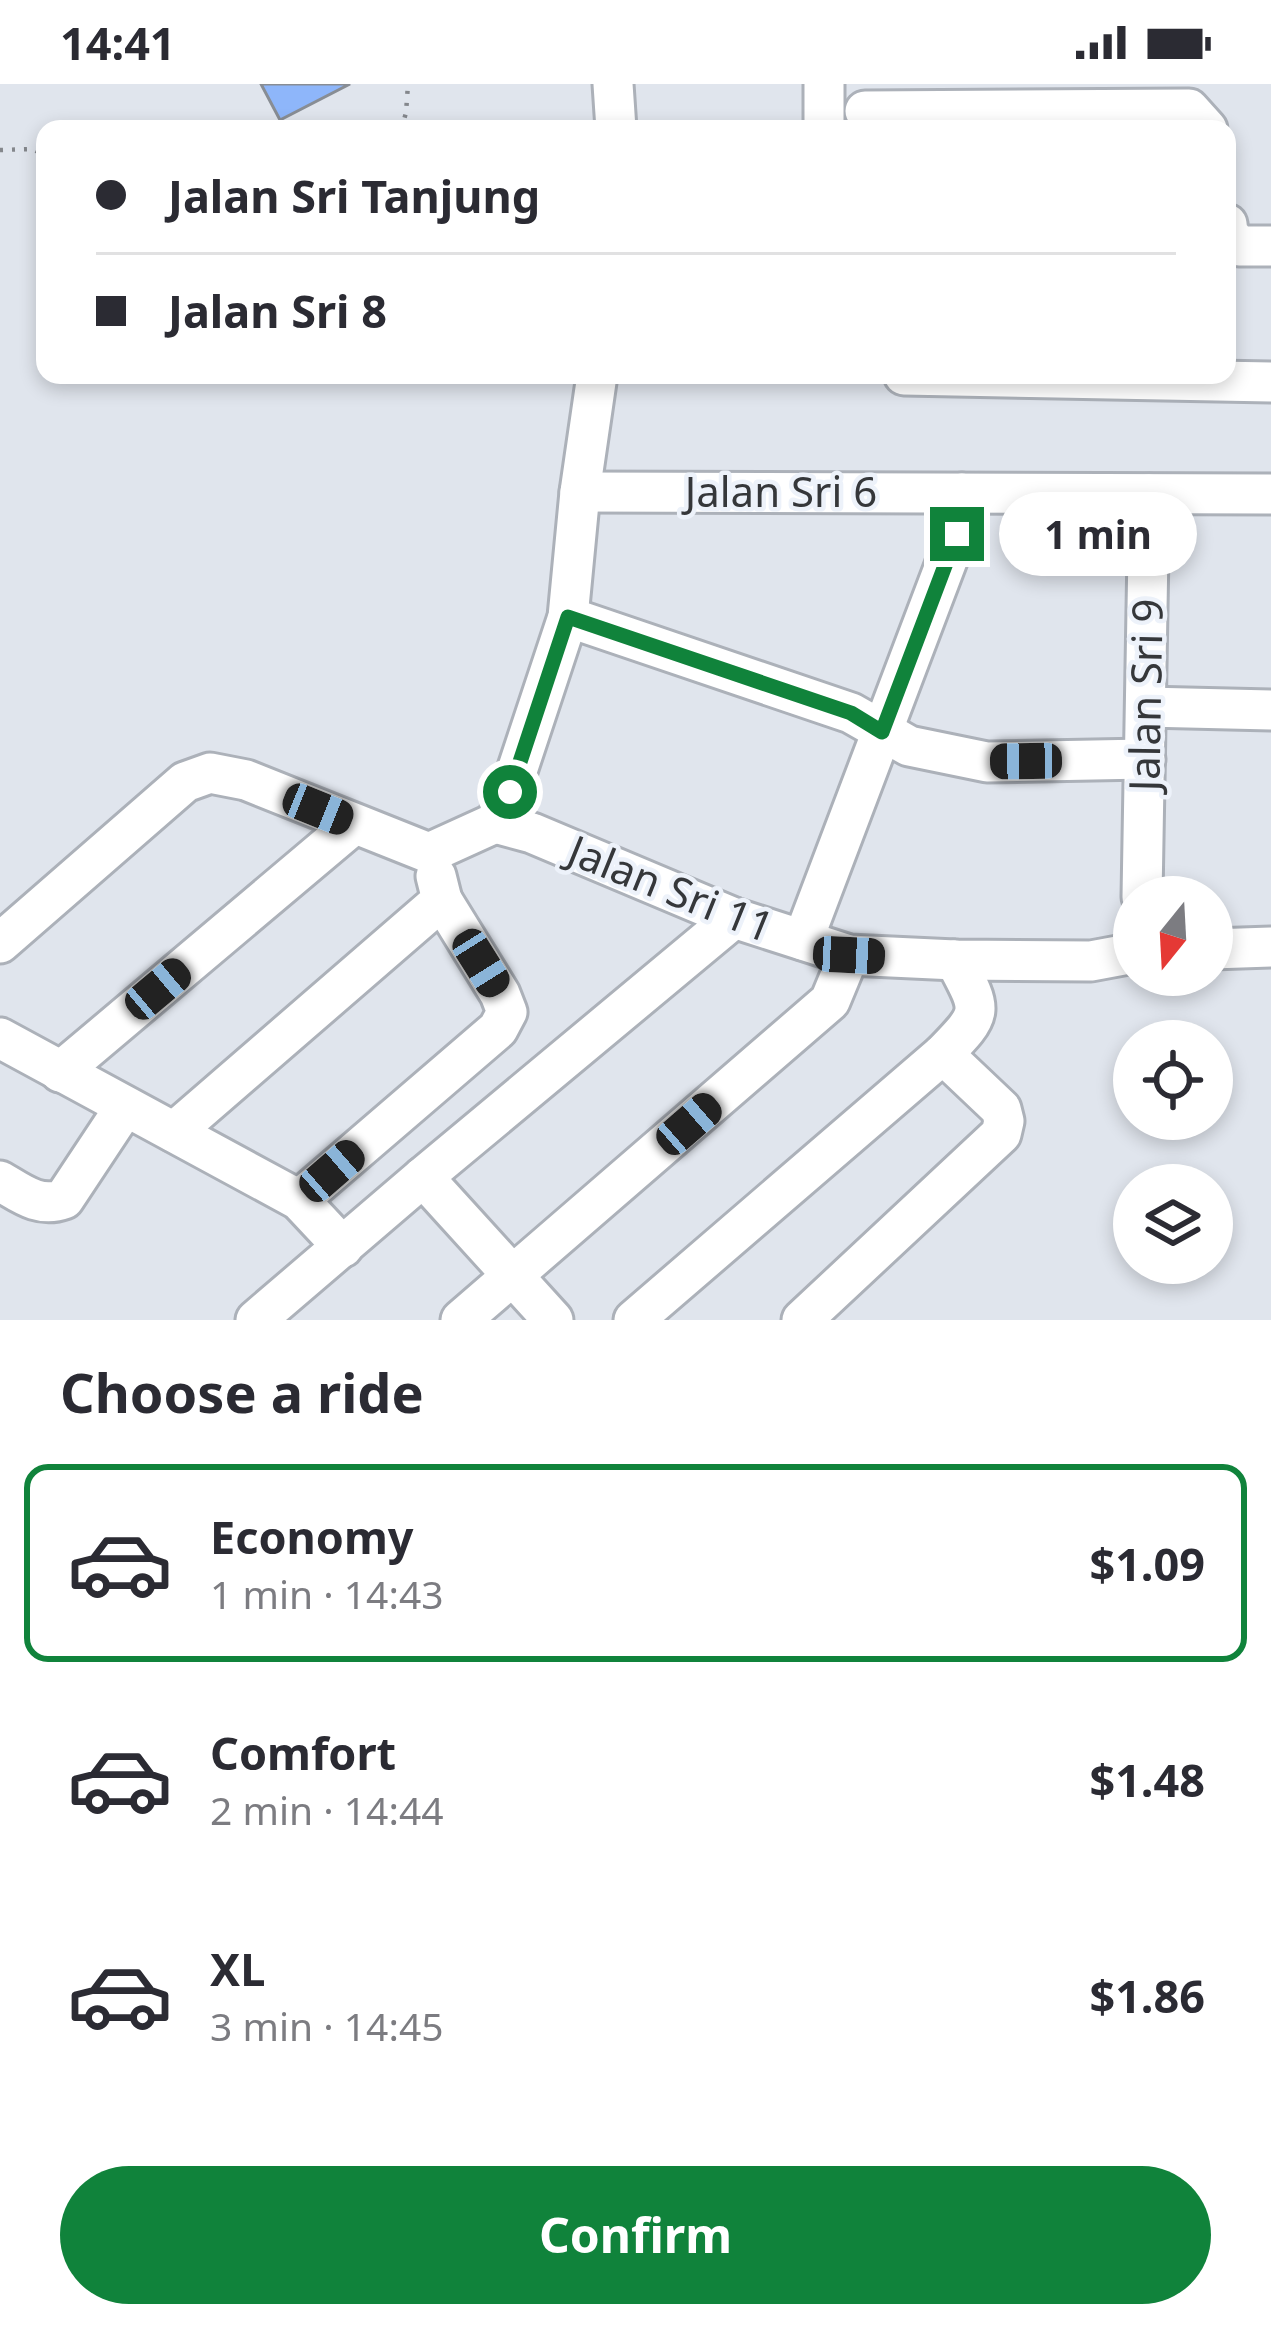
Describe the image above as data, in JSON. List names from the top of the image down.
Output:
{
  "streets": {
    "street": ["Jalan Sri 6", "Jalan Sri 9", "Jalan Sri 11"]
  },
  "crossings": [
    ["Jalan Sri 6", "Jalan Sri 9"]
  ],
  "north": "bottom",
  "page": {
    "status": "14:41",
    "banner": ["Jalan Sri Tanjung", "Jalan Sri 8"],
    "bubble": "1 min",
    "heading": "Choose a ride",
    "list": [
      {
        "name": "Economy",
        "note": "1 min · 14:43",
        "value": "$1.09"
      },
      {
        "name": "Comfort",
        "note": "2 min · 14:44",
        "value": "$1.48"
      },
      {
        "name": "XL",
        "note": "3 min · 14:45",
        "value": "$1.86"
      }
    ],
    "buttons": "Confirm"
  }
}
